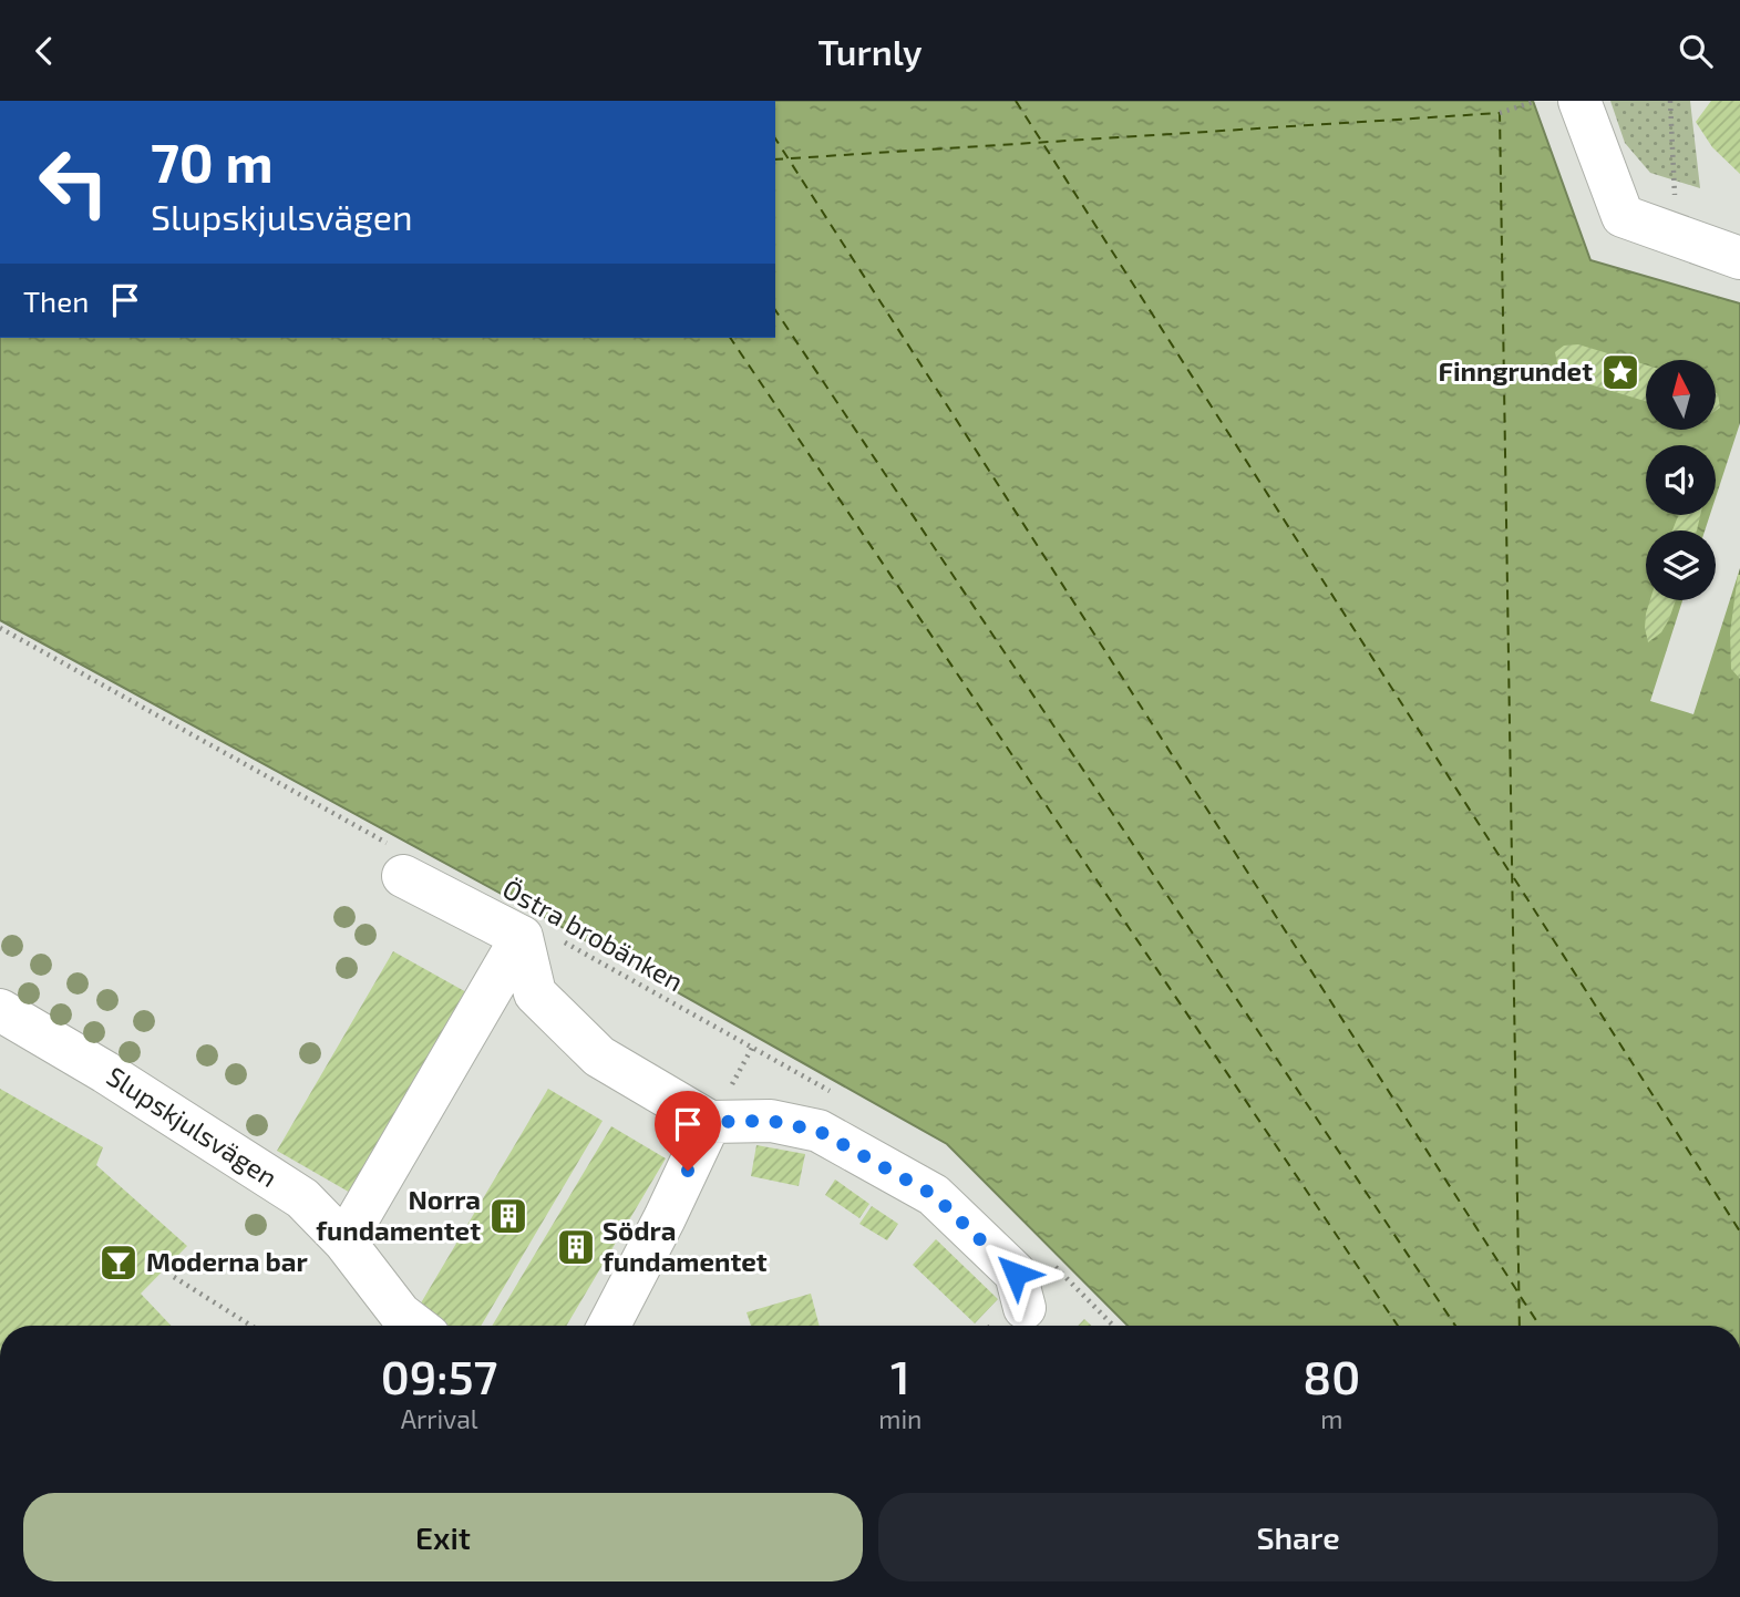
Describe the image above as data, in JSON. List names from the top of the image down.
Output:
{
  "streets": {
    "street": ["Slupskjulsvägen"],
    "path": ["Östra brobänken"]
  },
  "places": {
    "place": ["Finngrundet"],
    "building": ["Norra fundamentet", "Södra fundamentet"],
    "bar": ["Moderna bar"]
  },
  "north": "top",
  "page": {
    "header": "Turnly",
    "turn": ["70 m", "Slupskjulsvägen"],
    "then": "Then",
    "eta": [
      "09:57",
      "Arrival",
      "1",
      "min",
      "80",
      "m"
    ],
    "buttons": ["Exit", "Share"]
  }
}
